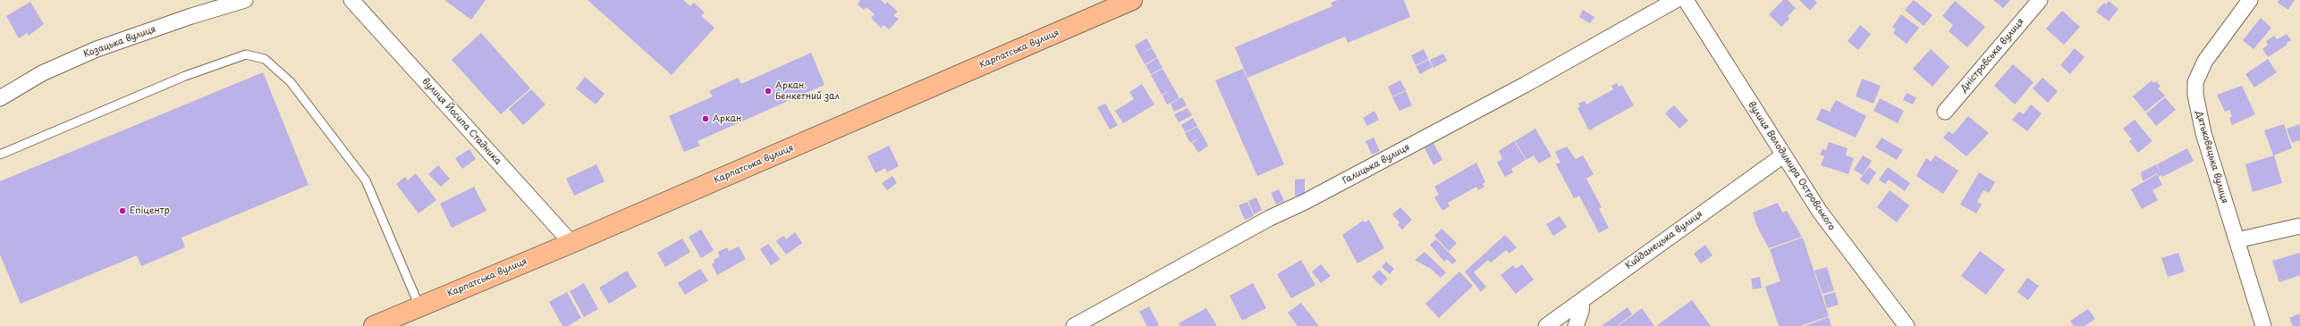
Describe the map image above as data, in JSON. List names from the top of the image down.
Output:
{
  "streets": {
    "main road": ["Карпатська вулиця"],
    "street": [
      "Козацька вулиця",
      "Дністровська вулиця",
      "вулиця Йосипа Стадника",
      "Дятьковецька вулиця",
      "Галицька вулиця",
      "вулиця Володимира Островського",
      "Кийданецька вулиця"
    ]
  },
  "crossings": [
    ["Карпатська вулиця", "вулиця Йосипа Стадника"],
    ["вулиця Володимира Островського", "Кийданецька вулиця"]
  ],
  "places": ["Аркан. Бенкетний зал", "Аркан", "Епіцентр"]
}
